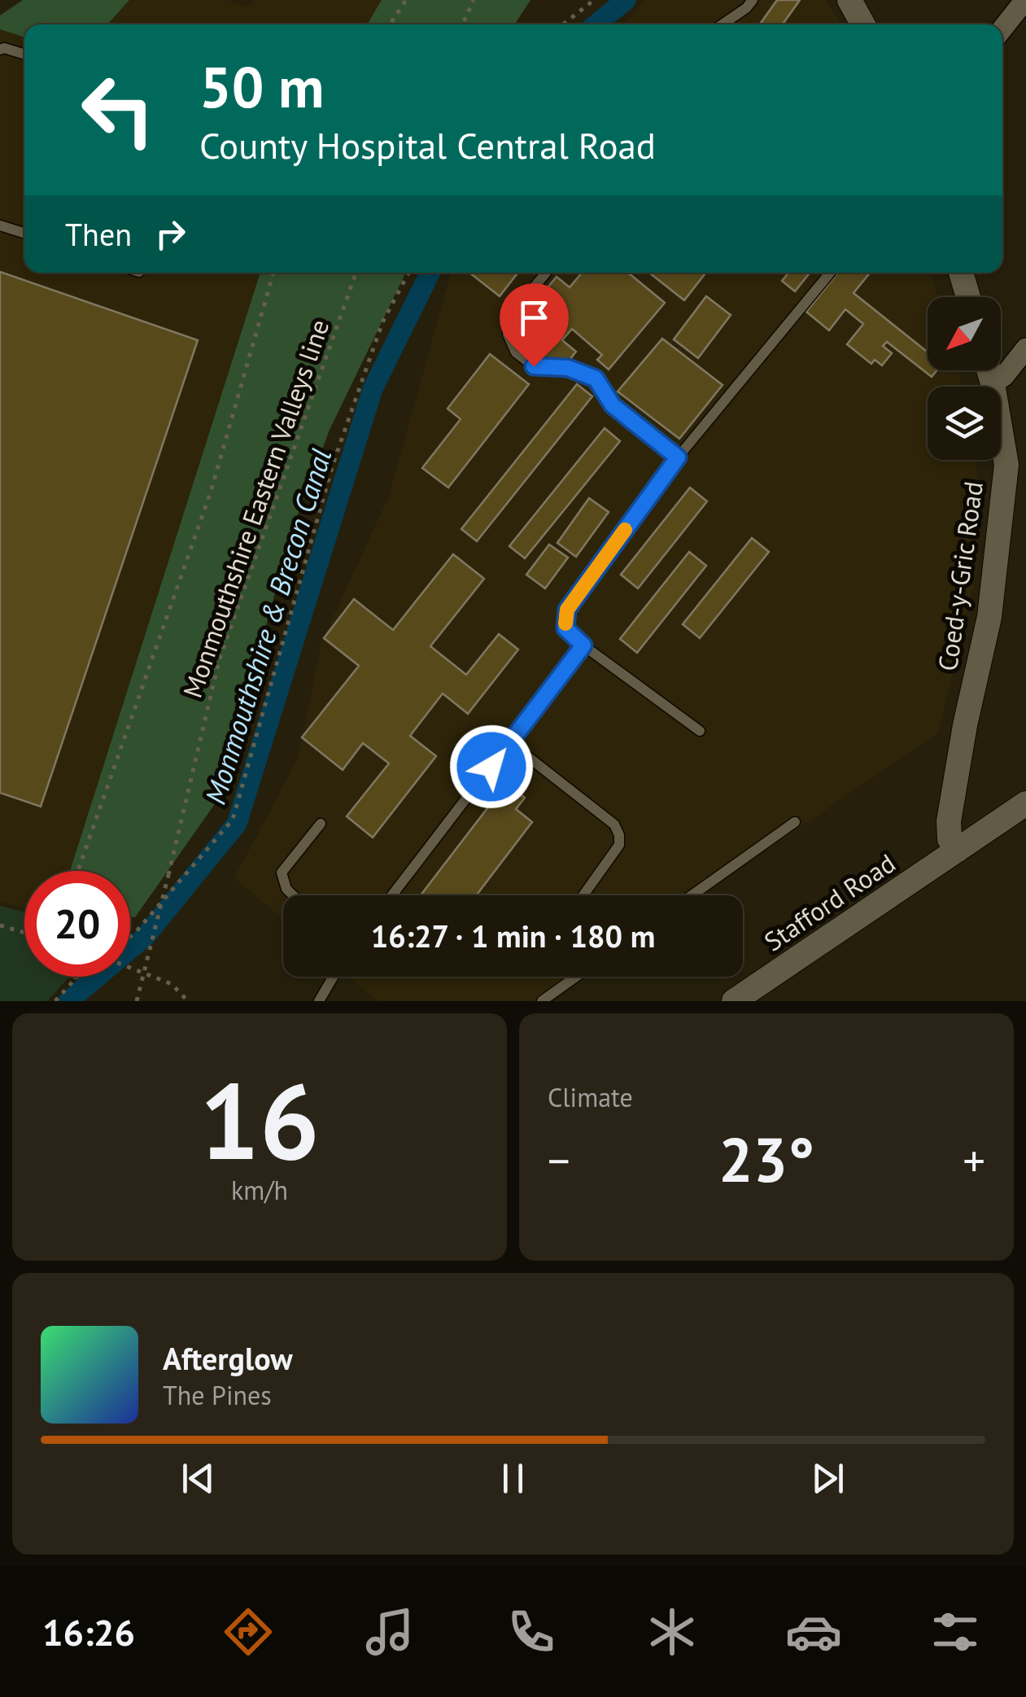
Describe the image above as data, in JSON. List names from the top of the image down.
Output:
{
  "streets": {
    "street": ["Coed-y-Gric Road", "Stafford Road"],
    "path": ["Monmouthshire Eastern Valleys line"]
  },
  "crossings": [
    ["Coed-y-Gric Road", "Stafford Road"]
  ],
  "water": ["Monmouthshire & Brecon Canal"],
  "north": "bottom left",
  "page": {
    "turn": ["50 m", "County Hospital Central Road"],
    "then": "Then",
    "limit": "20",
    "trip": "16:27 · 1 min · 180 m",
    "tile": [
      ["16", "km/h"],
      "Climate"
    ],
    "heat": ["−", "23°", "+"],
    "song": ["Afterglow", "The Pines"],
    "tabs": "16:26"
  }
}
